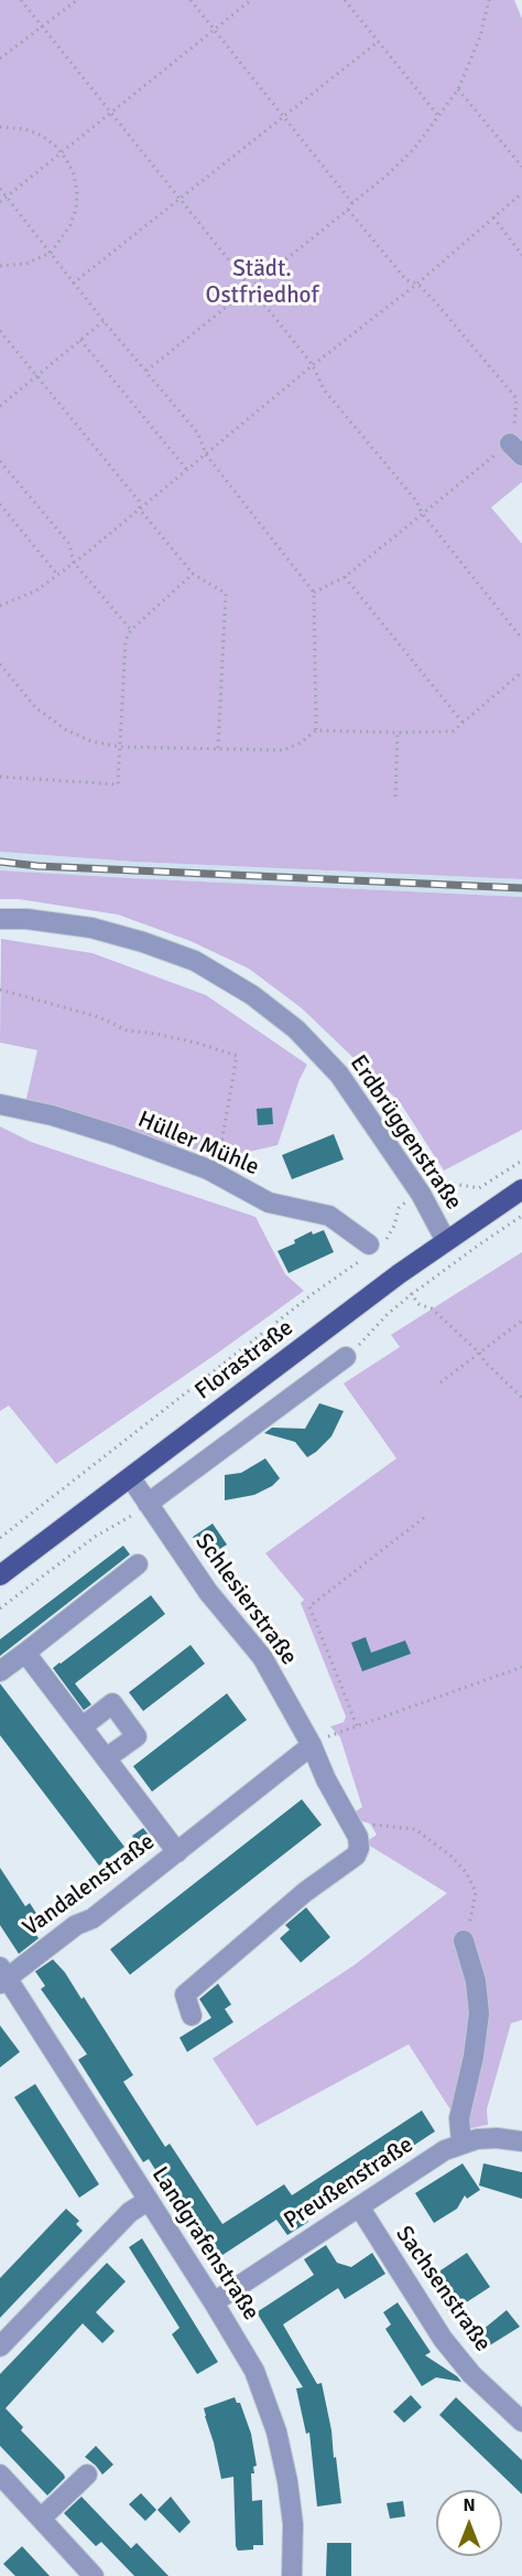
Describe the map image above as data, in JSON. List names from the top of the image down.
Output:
{
  "streets": {
    "main road": ["Florastraße"],
    "street": [
      "Erdbrüggenstraße",
      "Hüller Mühle",
      "Schlesierstraße",
      "Vandalenstraße",
      "Preußenstraße",
      "Landgrafenstraße",
      "Sachsenstraße"
    ]
  },
  "crossings": [
    ["Erdbrüggenstraße", "Florastraße"],
    ["Florastraße", "Schlesierstraße"],
    ["Schlesierstraße", "Vandalenstraße"],
    ["Vandalenstraße", "Landgrafenstraße"],
    ["Preußenstraße", "Landgrafenstraße"],
    ["Preußenstraße", "Sachsenstraße"]
  ],
  "parks": ["Städt. Ostfriedhof"],
  "north": "top"
}
